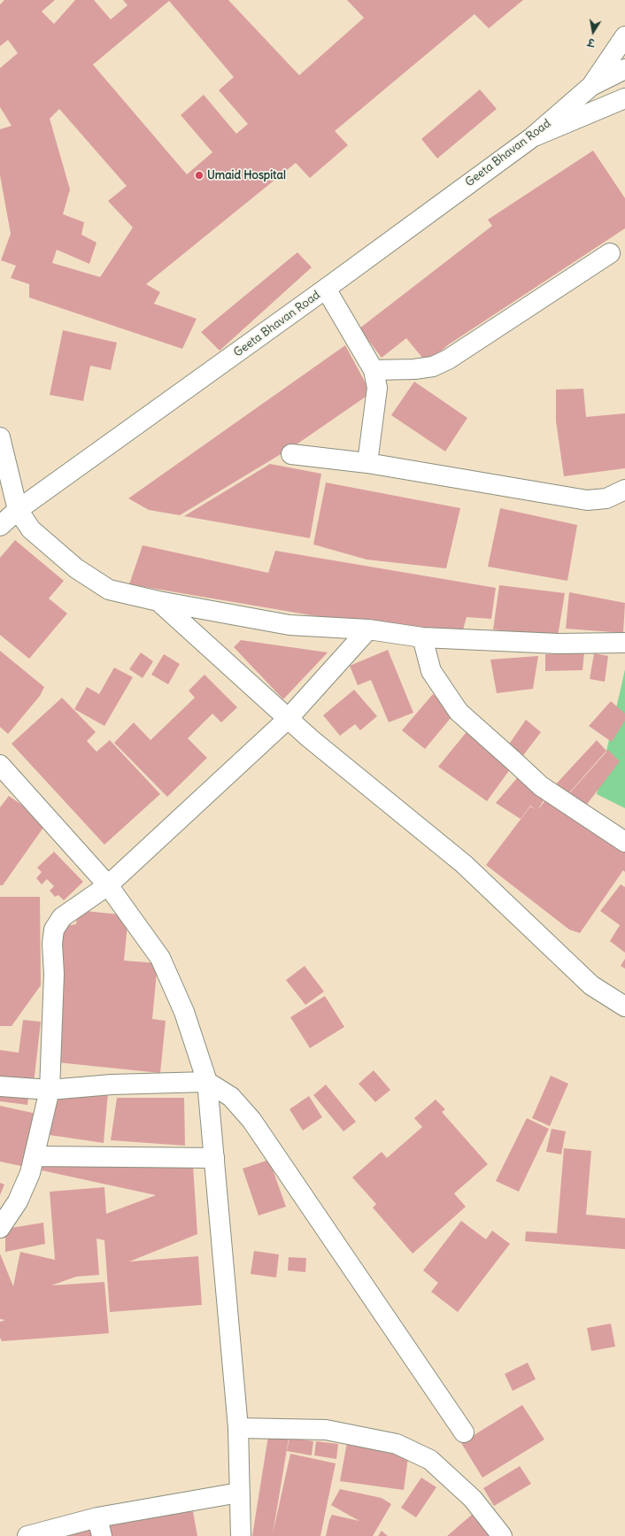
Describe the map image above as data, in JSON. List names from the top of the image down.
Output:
{
  "streets": {
    "street": ["Geeta Bhavan Road"]
  },
  "places": ["Umaid Hospital"],
  "north": "bottom"
}
